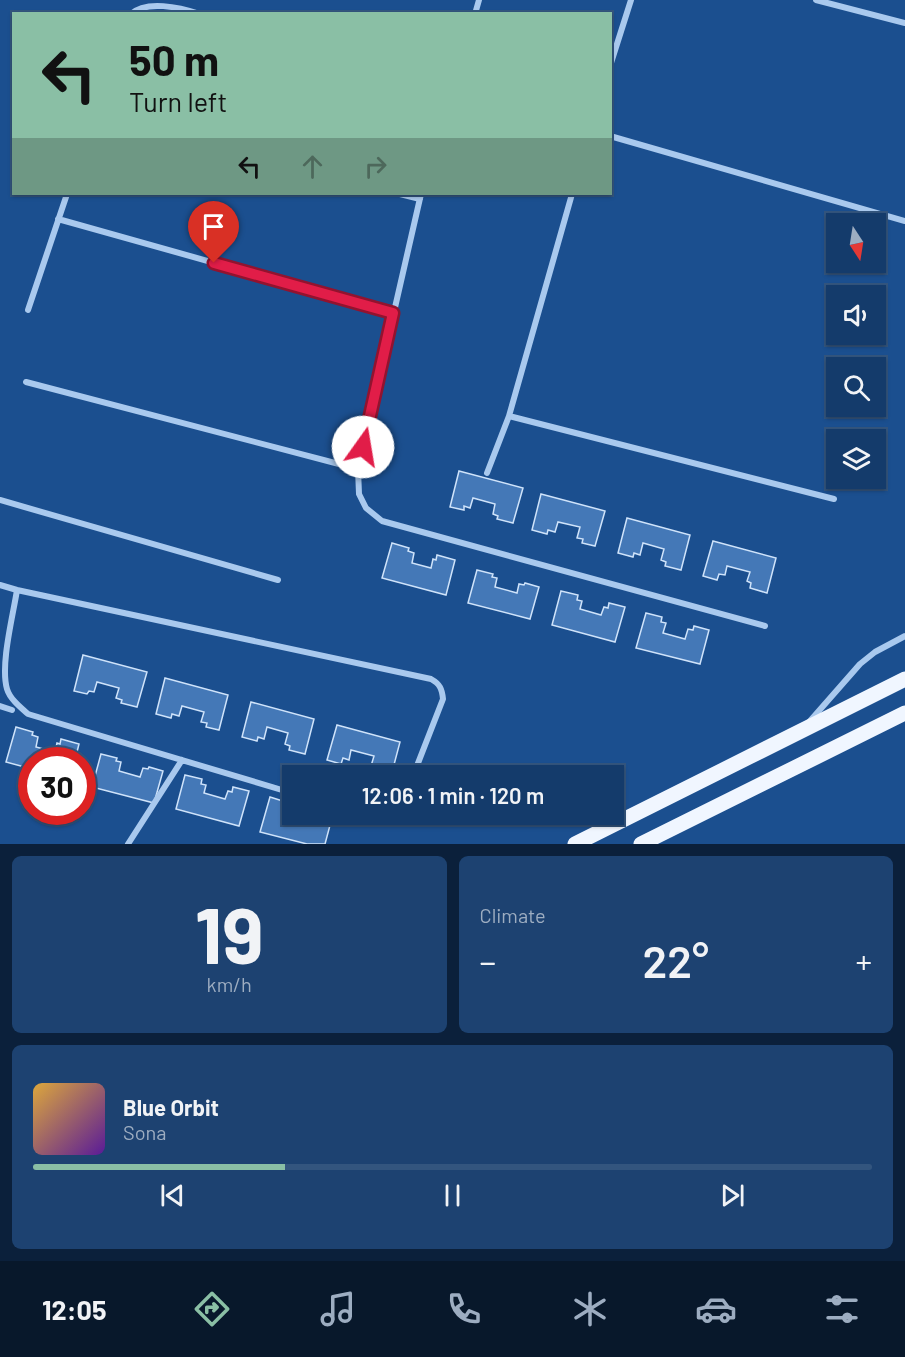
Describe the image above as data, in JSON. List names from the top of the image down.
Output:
{
  "north": "bottom",
  "page": {
    "turn": ["50 m", "Turn left"],
    "limit": "30",
    "trip": "12:06 · 1 min · 120 m",
    "tile": [
      ["19", "km/h"],
      "Climate"
    ],
    "heat": ["−", "22°", "+"],
    "song": ["Blue Orbit", "Sona"],
    "tabs": "12:05"
  }
}
